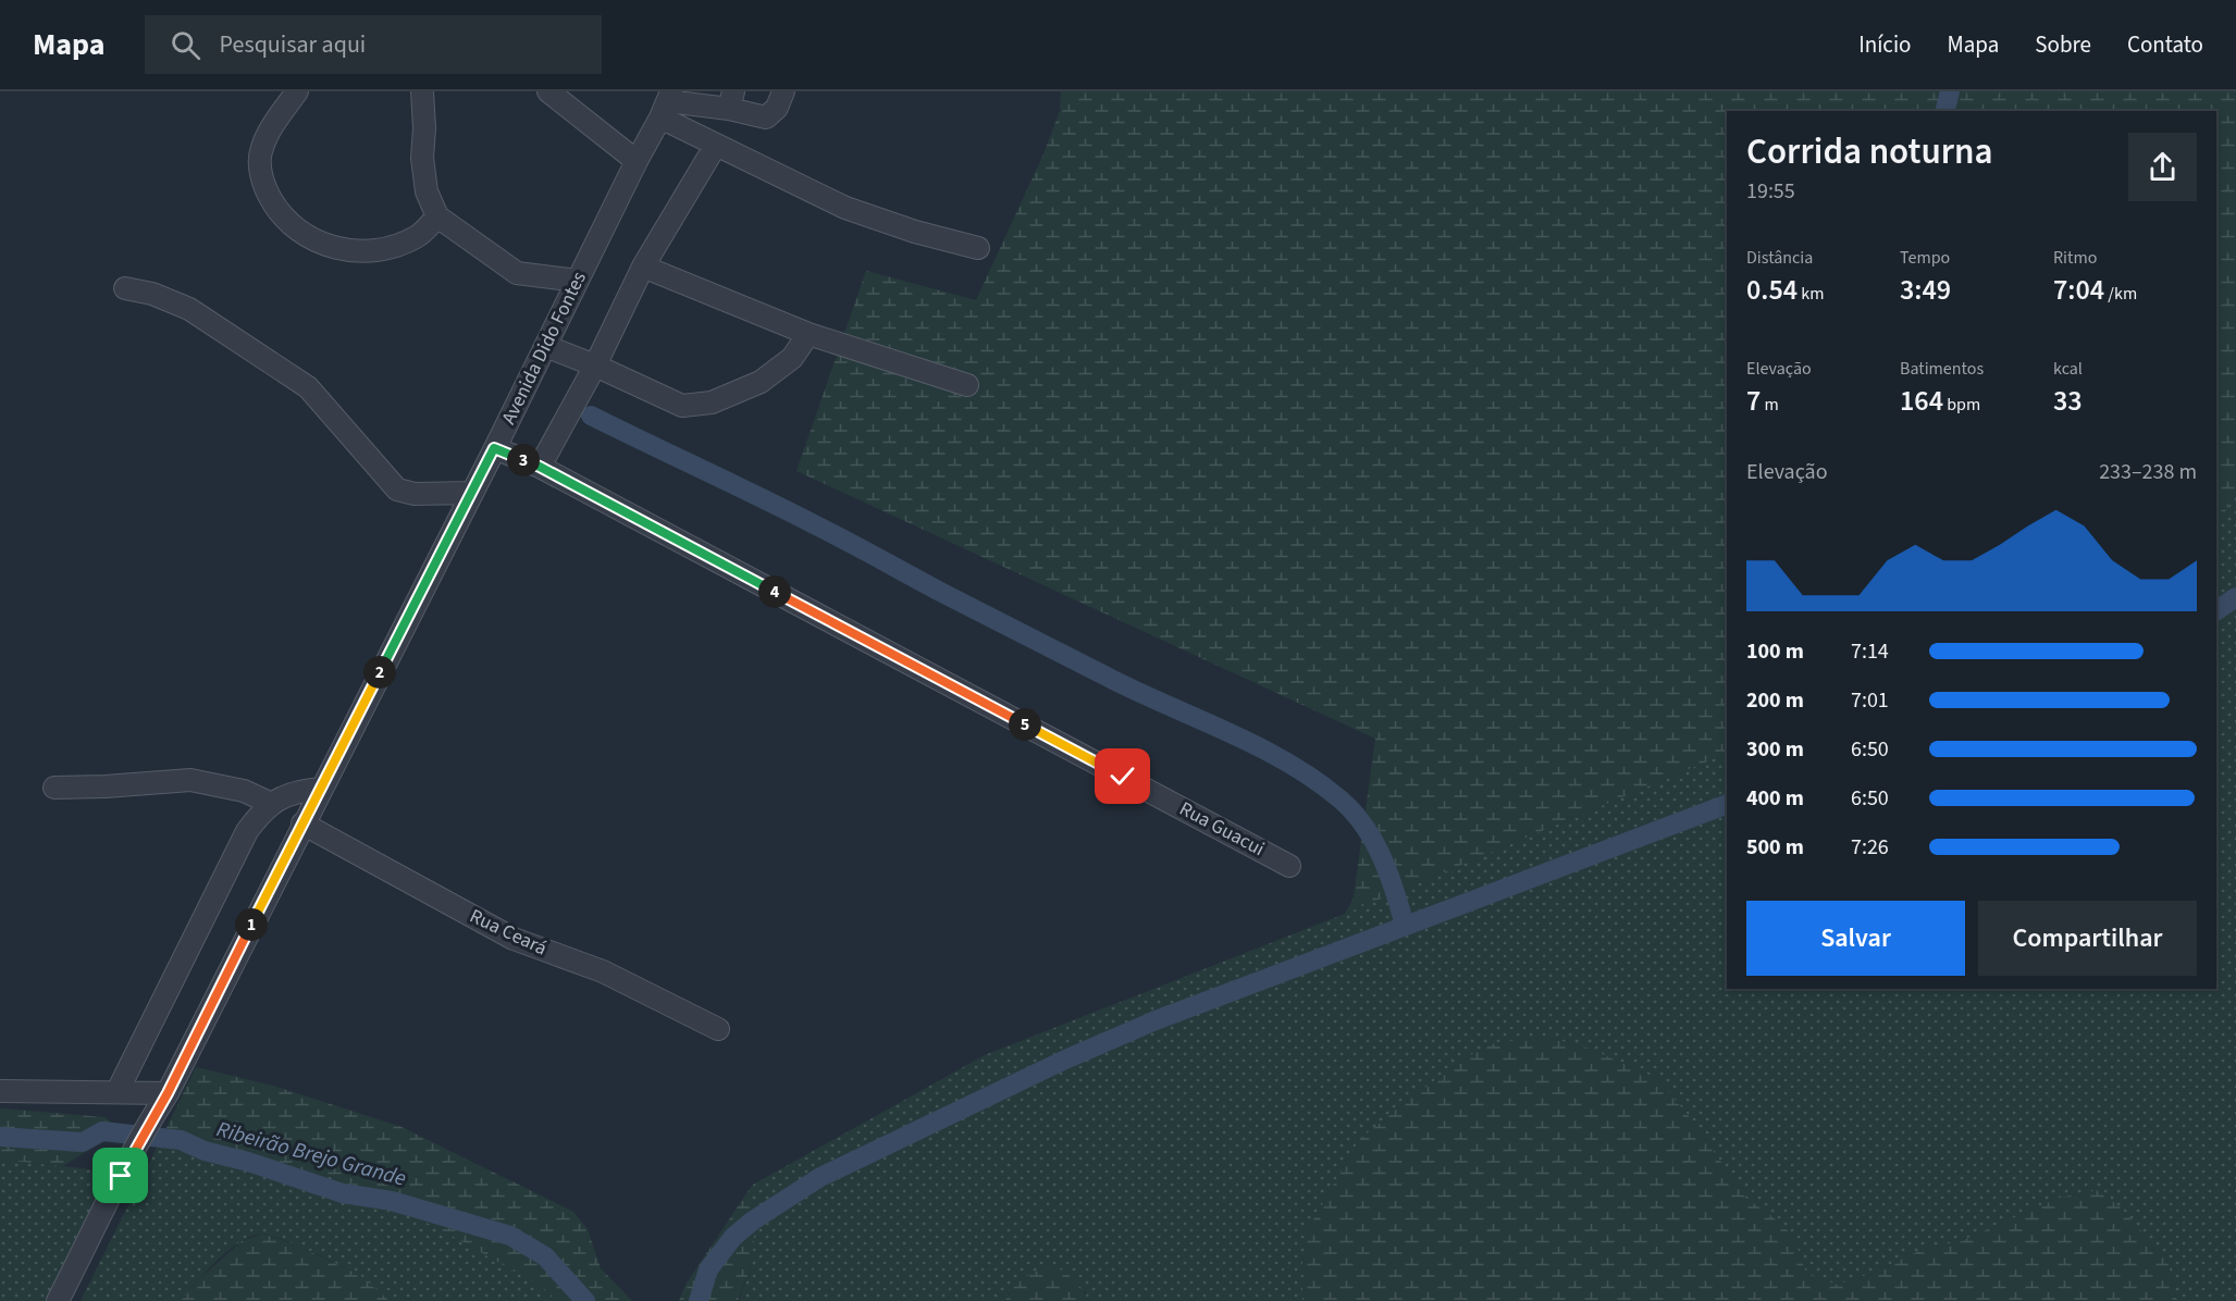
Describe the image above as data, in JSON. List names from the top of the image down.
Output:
{
  "streets": {
    "street": ["Avenida Dido Fontes", "Rua Guacui", "Rua Ceará"]
  },
  "crossings": [
    ["Avenida Dido Fontes", "Rua Guacui"],
    ["Avenida Dido Fontes", "Rua Ceará"]
  ],
  "water": ["Ribeirão Brejo Grande"],
  "page": {
    "header": "Mapa",
    "search": "Pesquisar aqui",
    "nav": [
      "Início",
      "Mapa",
      "Sobre",
      "Contato"
    ],
    "heading": ["Corrida noturna", "19:55"],
    "stats": [
      ["Distância", "0.54 km"],
      ["Tempo", "3:49"],
      ["Ritmo", "7:04 /km"],
      ["Elevação", "7 m"],
      ["Batimentos", "164 bpm"],
      ["kcal", "33"]
    ],
    "pins": [
      "3",
      "4",
      "2",
      "5",
      "1"
    ],
    "chart": ["Elevação", "233–238 m"],
    "list": [
      {
        "name": "100 m",
        "note": "7:14"
      },
      {
        "name": "200 m",
        "note": "7:01"
      },
      {
        "name": "300 m",
        "note": "6:50"
      },
      {
        "name": "400 m",
        "note": "6:50"
      },
      {
        "name": "500 m",
        "note": "7:26"
      }
    ],
    "buttons": ["Salvar", "Compartilhar"]
  }
}
